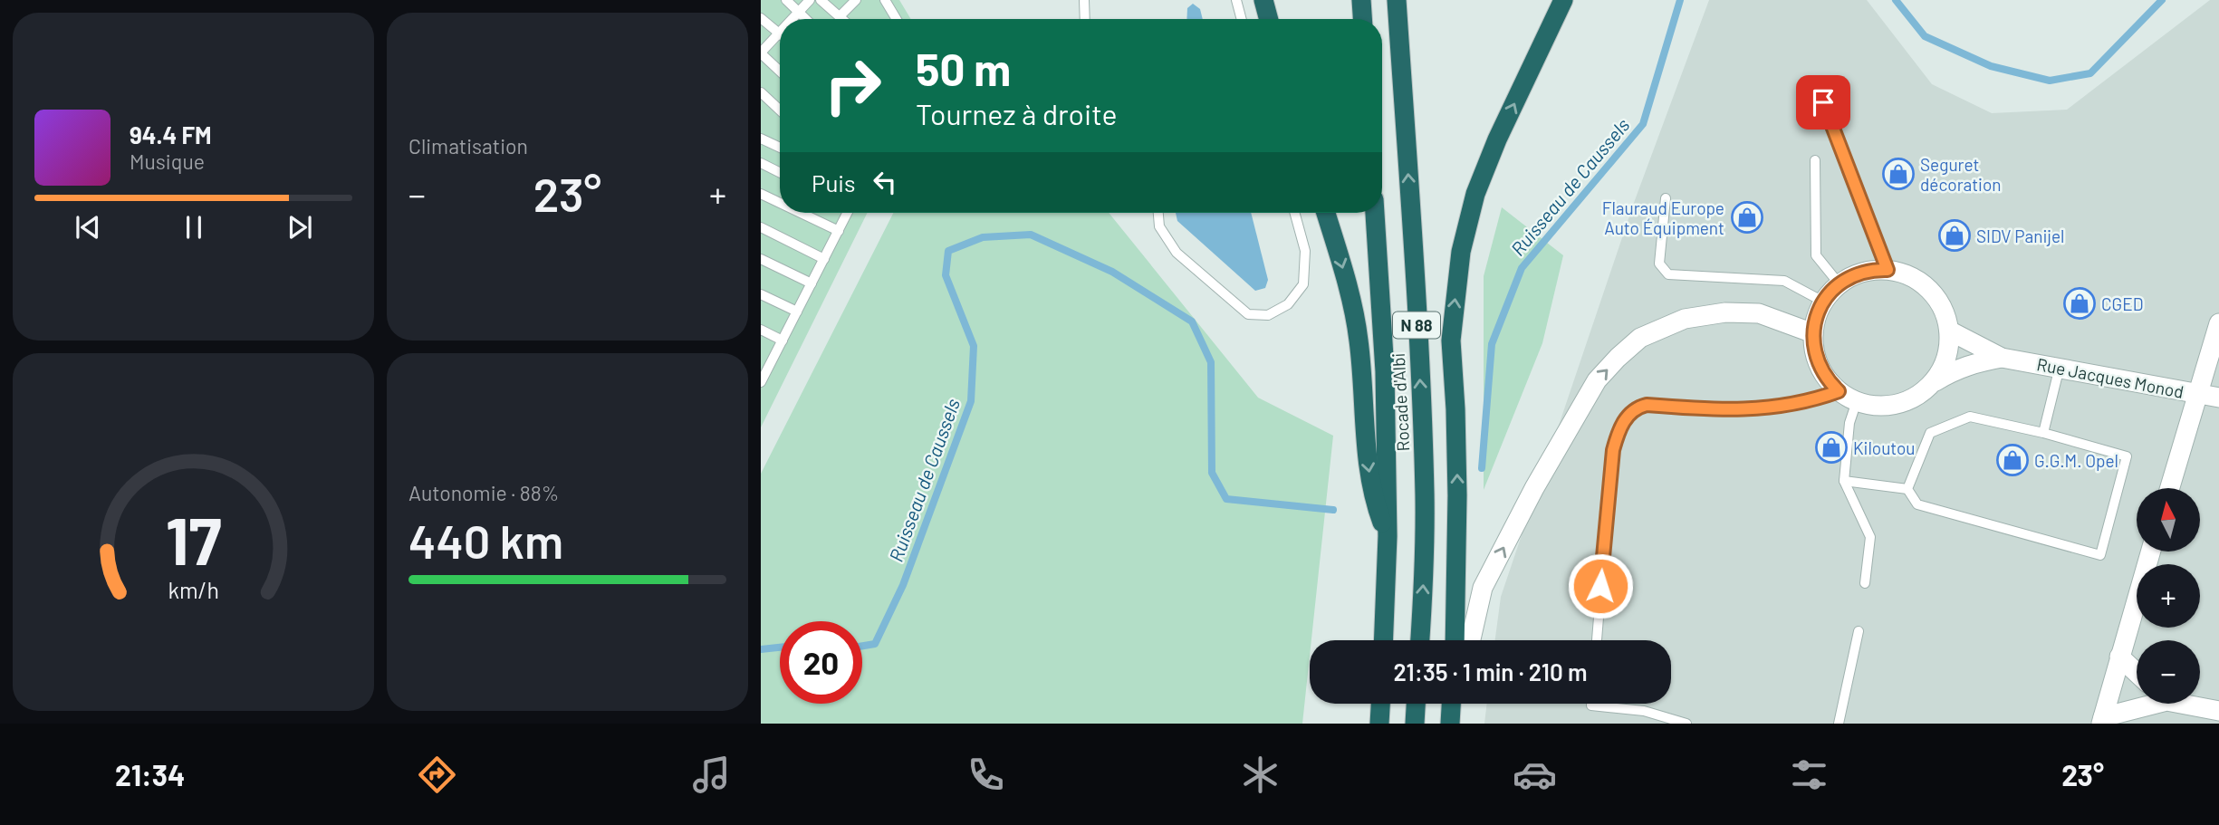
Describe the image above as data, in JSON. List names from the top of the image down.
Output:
{
  "streets": {
    "highway": ["N 88", "Rocade d'Albi"],
    "street": ["Rue Jacques Monod"]
  },
  "water": ["Ruisseau de Caussels"],
  "places": {
    "shop": [
      "Seguret décoration",
      "Flauraud Europe Auto Équipment",
      "SIDV Panijel",
      "CGED",
      "Kiloutou",
      "G.G.M. Opel"
    ]
  },
  "north": "top",
  "page": {
    "tile": [
      "Climatisation",
      ["Autonomie · 88%", "440 km"]
    ],
    "turn": ["50 m", "Tournez à droite"],
    "song": ["94.4 FM", "Musique"],
    "then": "Puis",
    "heat": ["−", "23°", "+"],
    "map_buttons": ["+", "−"],
    "limit": "20",
    "trip": "21:35 · 1 min · 210 m",
    "tabs": ["21:34", "23°"],
    "gauge": ["17", "km/h"]
  }
}
